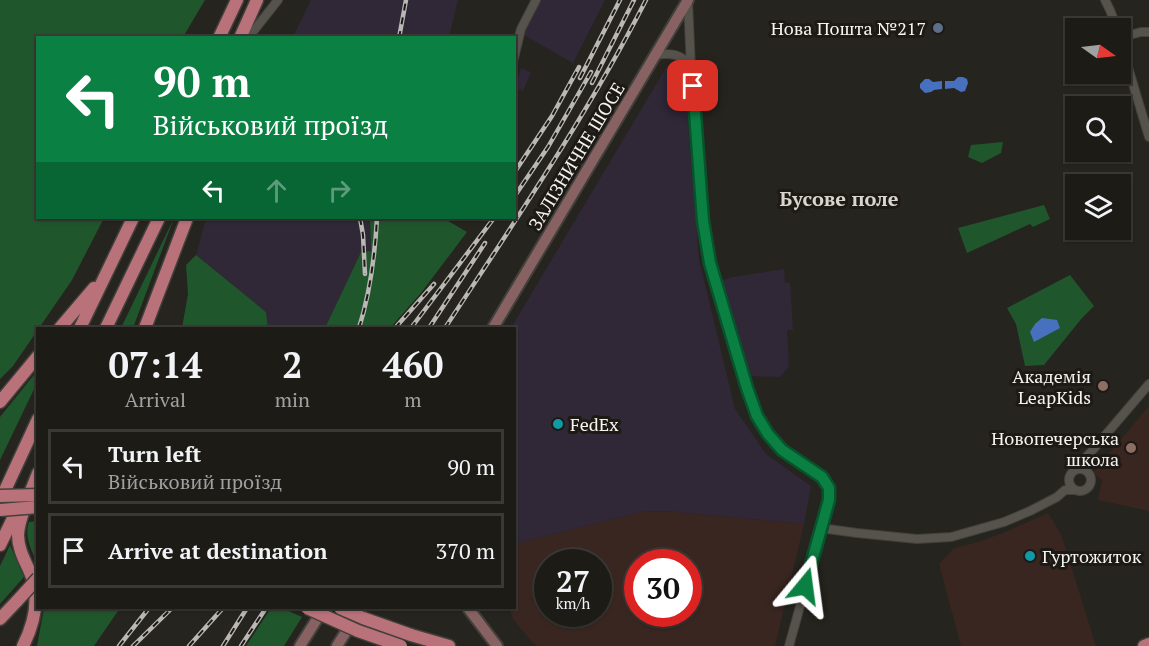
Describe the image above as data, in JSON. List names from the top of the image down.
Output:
{
  "streets": {
    "street": ["ЗАЛІЗНИЧНЕ ШОСЕ"]
  },
  "districts": ["Бусове поле"],
  "places": [
    "Нова Пошта №217",
    "Академія LeapKids",
    "FedEx",
    "Новопечерська школа",
    "Гуртожиток"
  ],
  "north": "right",
  "page": {
    "turn": ["90 m", "Військовий проїзд"],
    "eta": [
      "07:14",
      "Arrival",
      "2",
      "min",
      "460",
      "m"
    ],
    "list": [
      {
        "name": "Turn left",
        "note": "Військовий проїзд",
        "value": "90 m"
      },
      {
        "name": "Arrive at destination",
        "value": "370 m"
      }
    ],
    "speed": "27 km/h",
    "limit": "30"
  }
}
